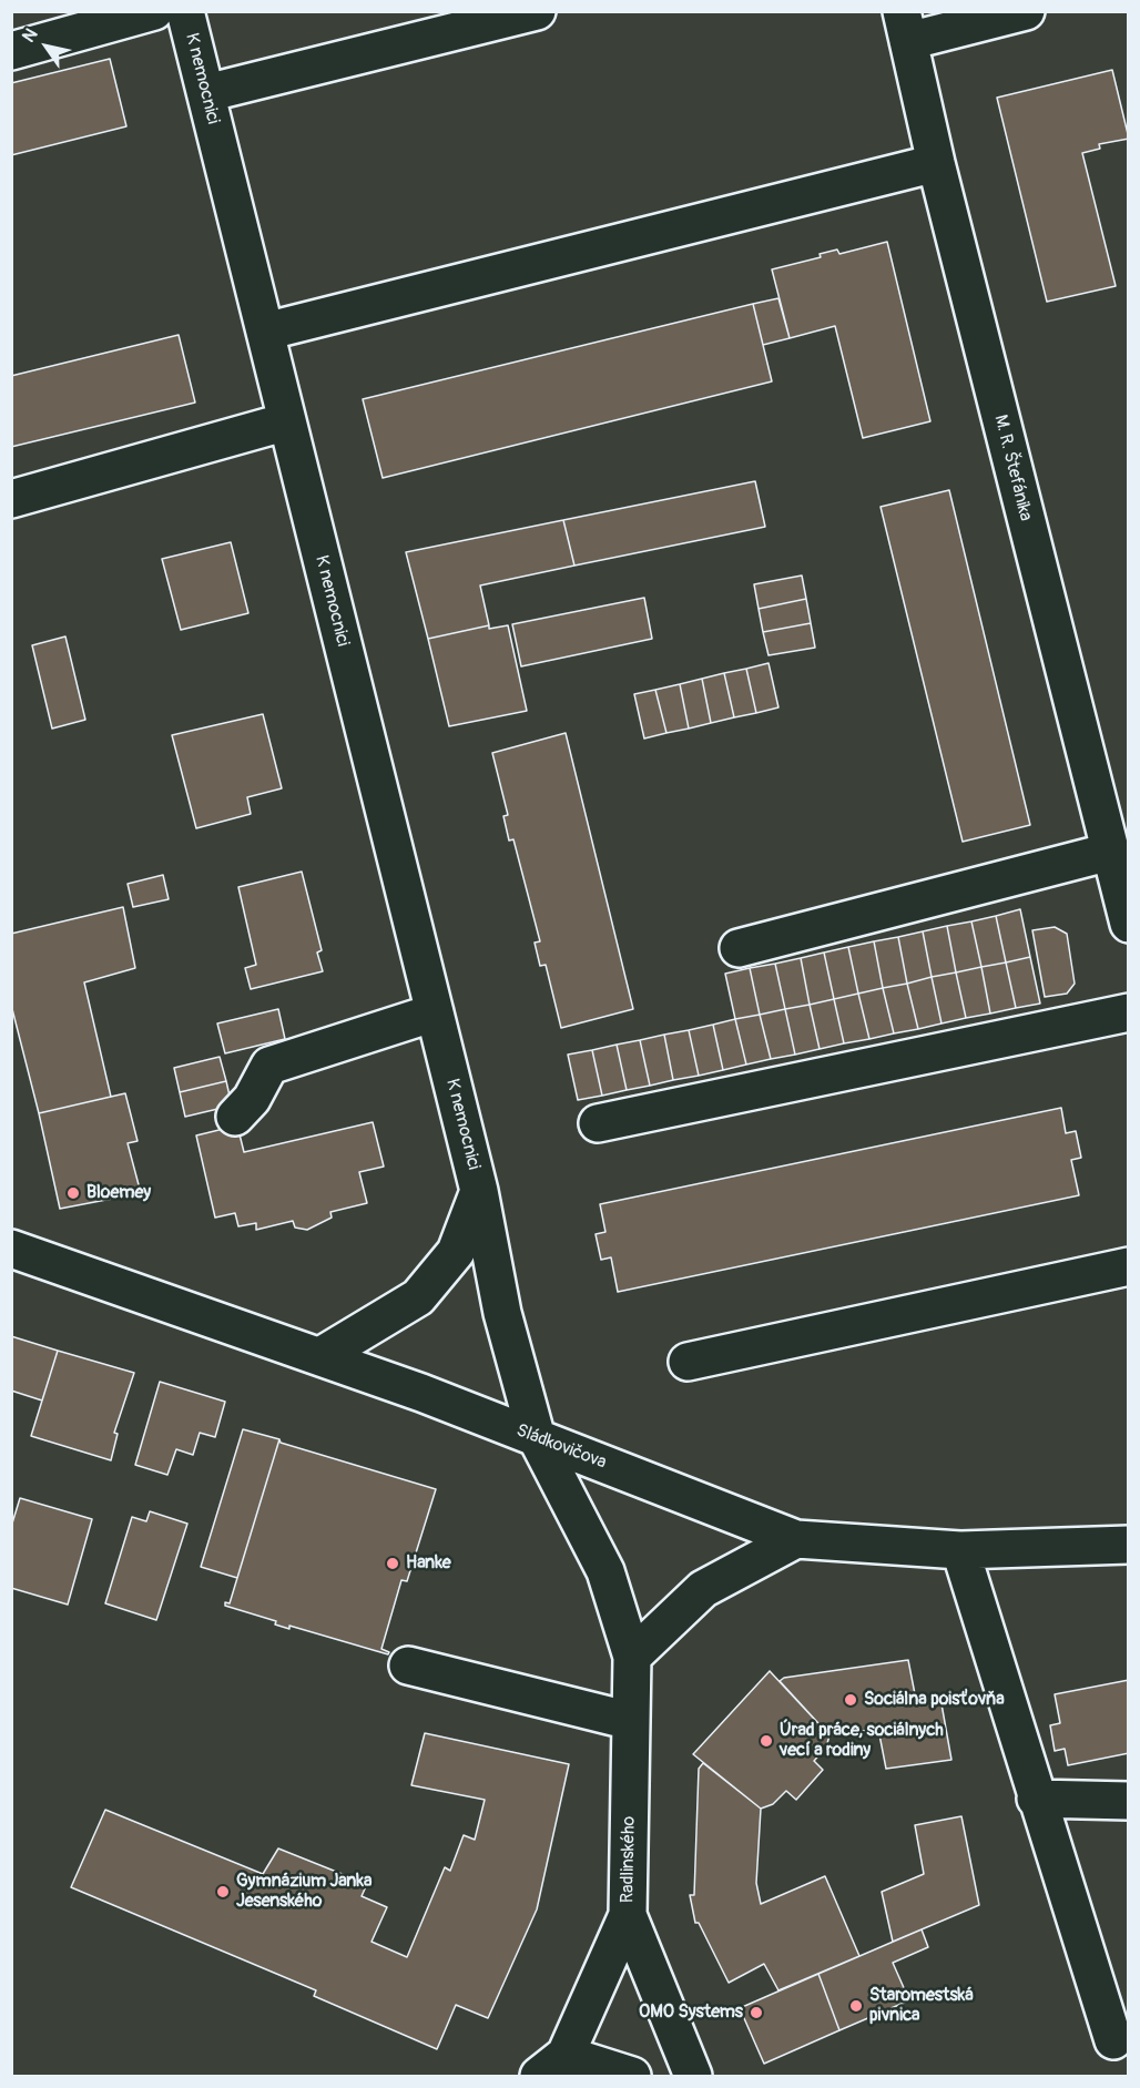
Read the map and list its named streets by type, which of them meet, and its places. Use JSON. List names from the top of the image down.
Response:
{
  "streets": {
    "street": [
      "K nemocnici",
      "M. R. Štefánika",
      "Sládkovičova",
      "Radlinského"
    ]
  },
  "crossings": [
    ["K nemocnici", "Sládkovičova"],
    ["K nemocnici", "Radlinského"],
    ["Sládkovičova", "Radlinského"]
  ],
  "places": [
    "Bloemey",
    "Hanke",
    "Sociálna poisťovňa",
    "Úrad práce, sociálnych vecí a rodiny",
    "Gymnázium Janka Jesenského",
    "Staromestská pivnica",
    "OMO Systems"
  ],
  "north": "top left"
}
